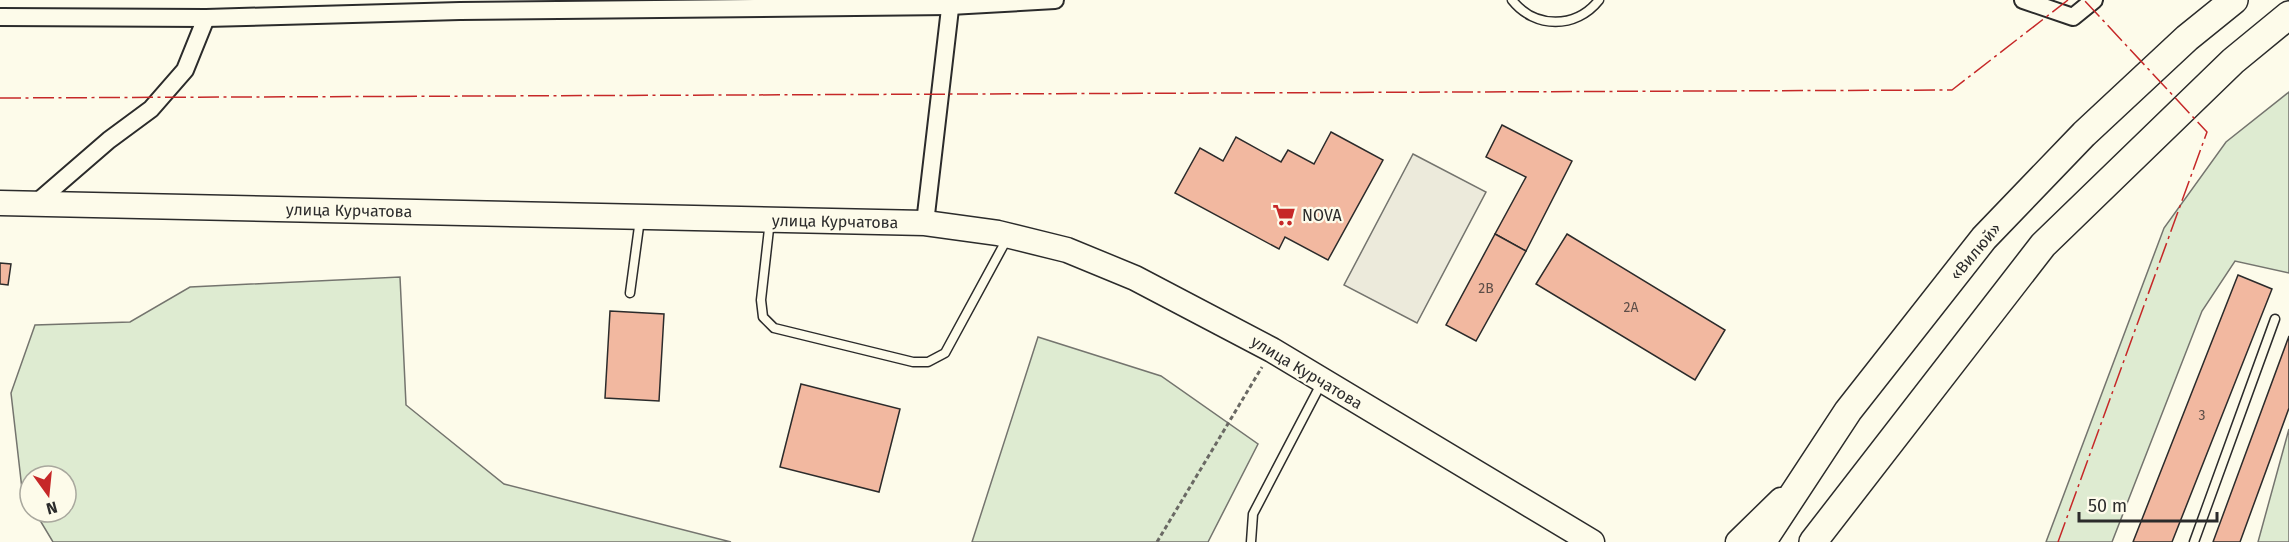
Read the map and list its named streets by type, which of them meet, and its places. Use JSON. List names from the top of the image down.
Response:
{
  "streets": {
    "highway": ["«Вилюй»"],
    "main road": ["улица Курчатова"]
  },
  "places": {
    "supermarket": ["NOVA"]
  },
  "house_numbers": ["2В", "2А", "3"],
  "scale_bar": "50 m",
  "north": "bottom"
}
